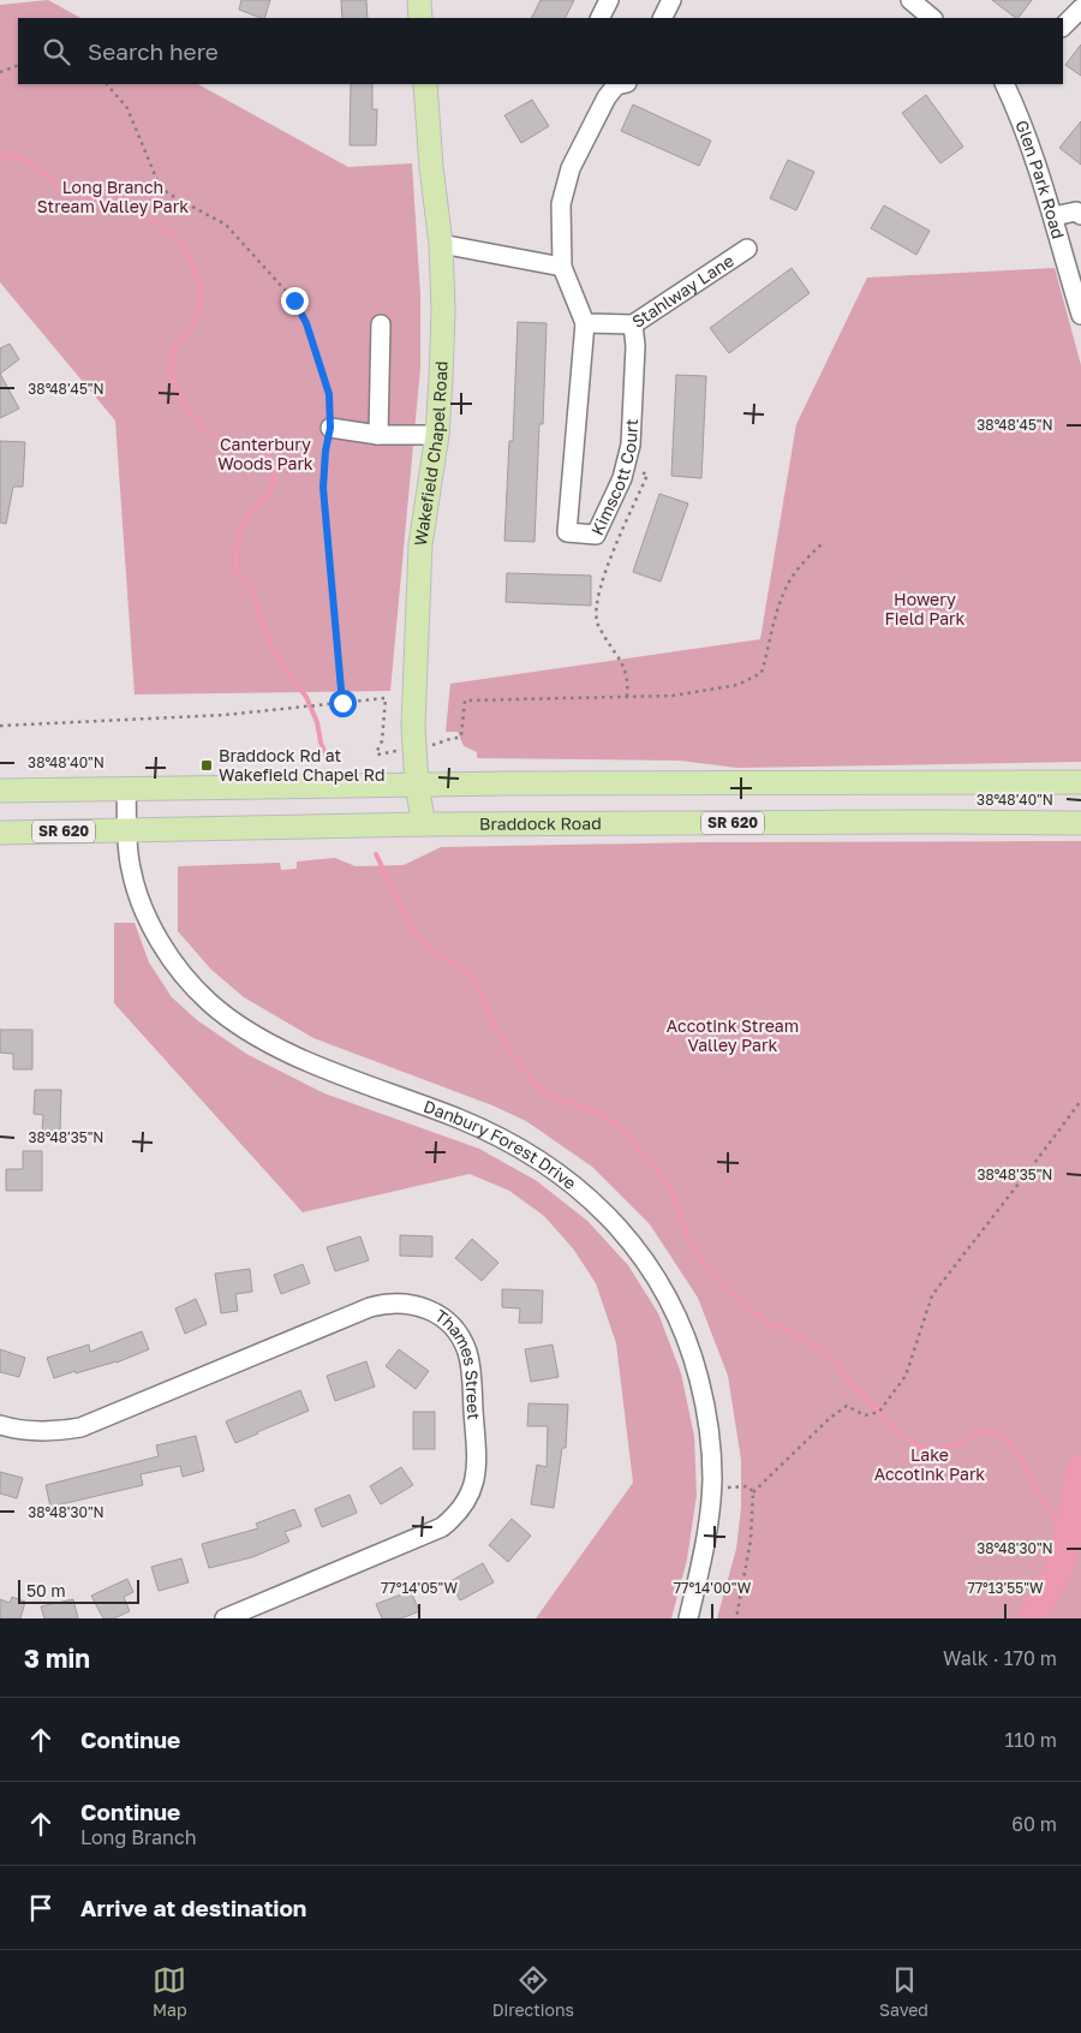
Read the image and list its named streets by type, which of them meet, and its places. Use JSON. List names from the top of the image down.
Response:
{
  "streets": {
    "main road": ["Wakefield Chapel Road", "SR 620", "Braddock Road"],
    "street": [
      "Glen Park Road",
      "Stahlway Lane",
      "Kimscott Court",
      "Danbury Forest Drive",
      "Thames Street"
    ]
  },
  "crossings": [
    ["Stahlway Lane", "Kimscott Court"],
    ["Wakefield Chapel Road", "Braddock Road"],
    ["Braddock Road", "Danbury Forest Drive"]
  ],
  "parks": [
    "Long Branch Stream Valley Park",
    "Canterbury Woods Park",
    "Howery Field Park",
    "Accotink Stream Valley Park",
    "Lake Accotink Park"
  ],
  "places": {
    "transit": ["Braddock Rd at Wakefield Chapel Rd"]
  },
  "scale_bar": "50 m",
  "page": {
    "search": "Search here",
    "scale": "50 m",
    "heading": ["3 min", "Walk · 170 m"],
    "list": [
      ["Continue", "110 m"],
      ["Continue", "Long Branch", "60 m"],
      "Arrive at destination"
    ],
    "nav": ["Map", "Directions", "Saved"]
  },
  "coordinates": [
    "38°48'45\"N",
    "38°48'40\"N",
    "38°48'35\"N",
    "38°48'30\"N",
    "77°14'05\"W",
    "77°14'00\"W",
    "77°13'55\"W"
  ]
}
